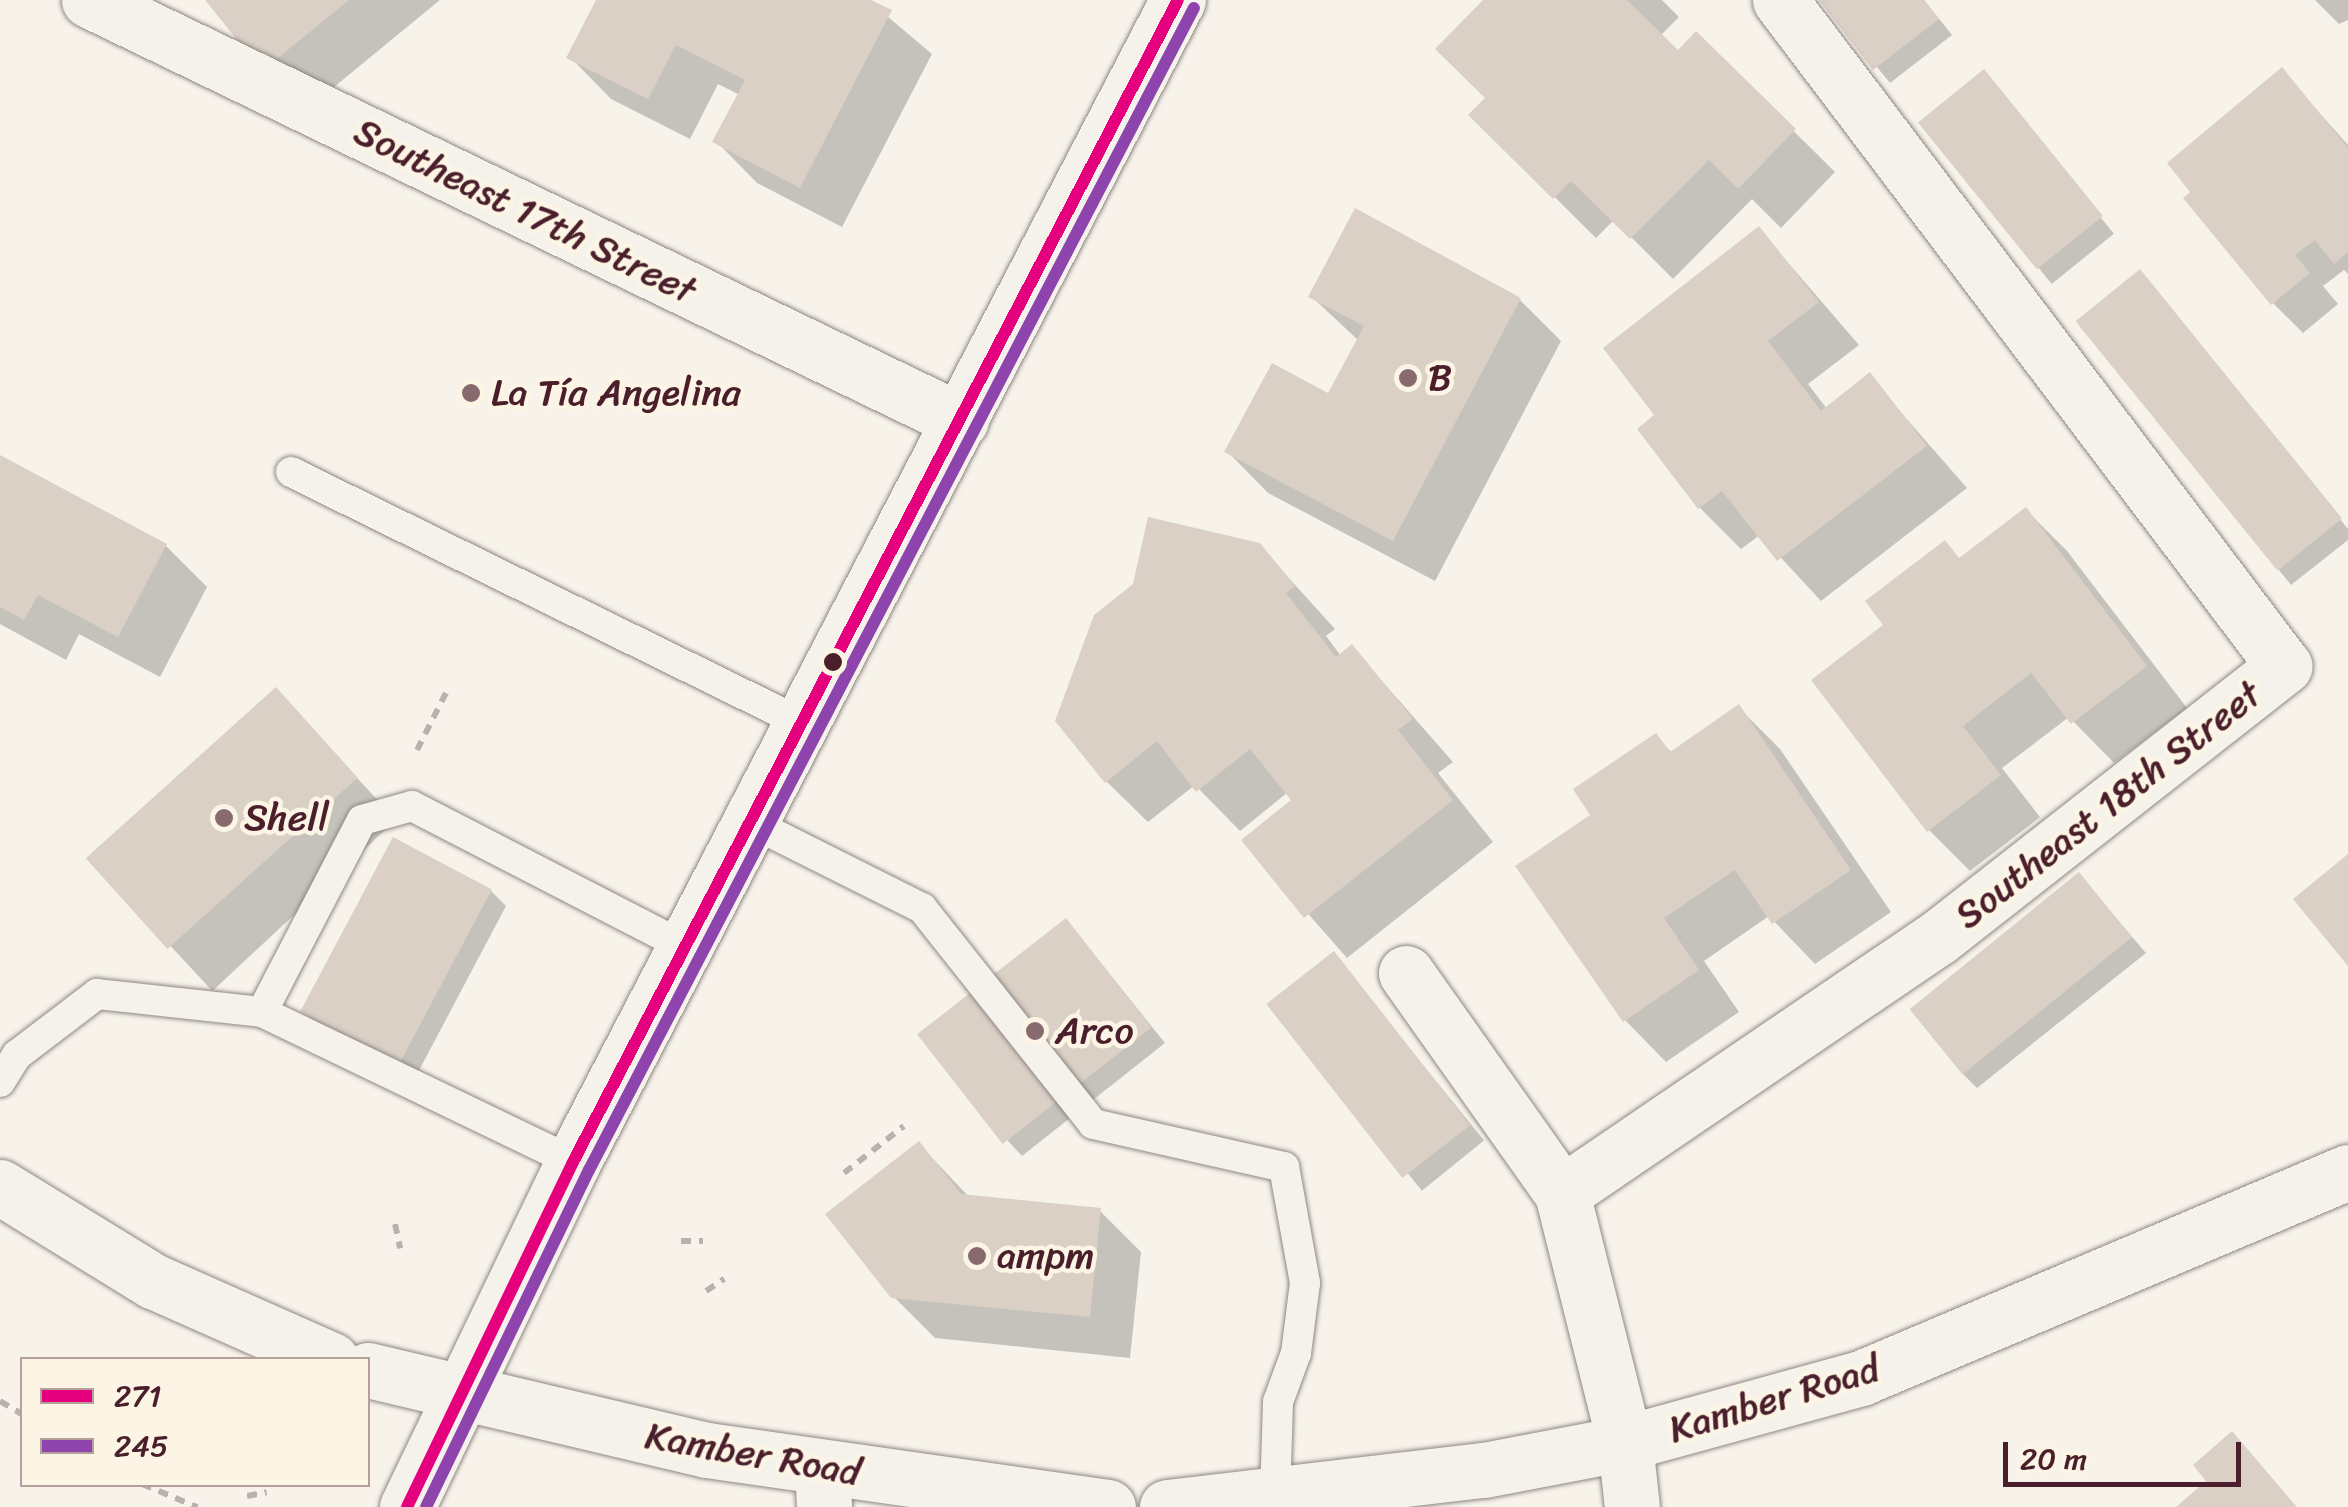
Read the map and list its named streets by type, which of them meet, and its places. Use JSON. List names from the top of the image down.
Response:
{
  "streets": {
    "street": ["Southeast 17th Street", "Southeast 18th Street", "Kamber Road"]
  },
  "places": [
    "B",
    "La Tía Angelina",
    "Shell",
    "Arco",
    "ampm"
  ],
  "lines": ["transit line 271", "transit line 245"],
  "legend": ["271", "245"],
  "scale_bar": "20 m"
}
